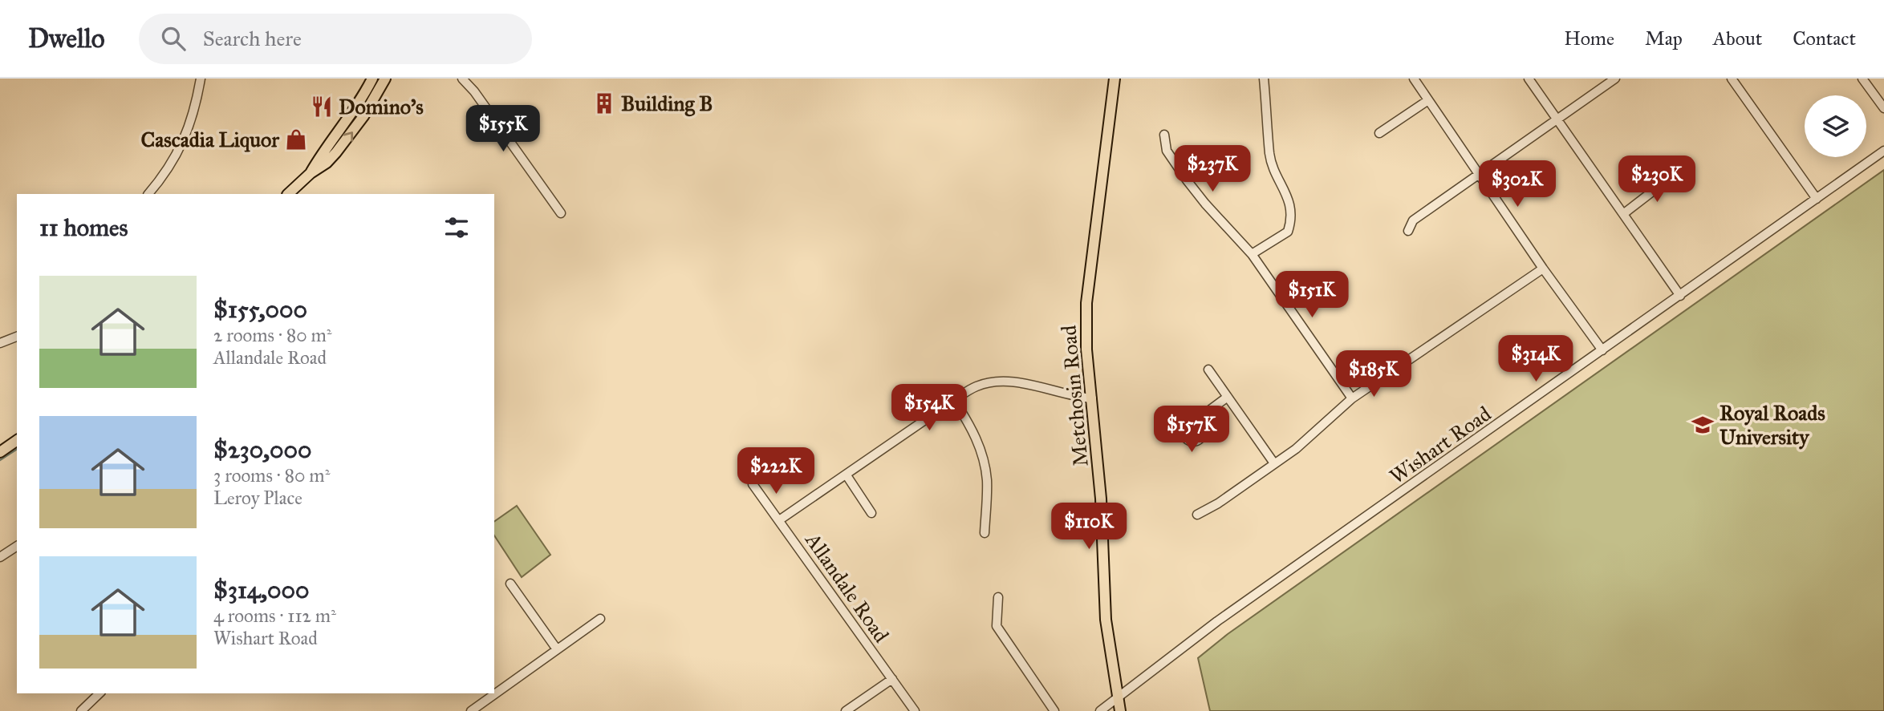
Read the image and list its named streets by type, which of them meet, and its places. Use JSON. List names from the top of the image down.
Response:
{
  "streets": {
    "main road": ["Metchosin Road"],
    "street": ["Wishart Road", "Allandale Road"]
  },
  "crossings": [
    ["Metchosin Road", "Wishart Road"]
  ],
  "places": {
    "building": ["Building B"],
    "restaurant": ["Domino's"],
    "shop": ["Cascadia Liquor"],
    "school or university": ["Royal Roads University"]
  },
  "page": {
    "header": "Dwello",
    "search": "Search here",
    "nav": [
      "Home",
      "Map",
      "About",
      "Contact"
    ],
    "price": [
      "$155K",
      "$237K",
      "$230K",
      "$302K",
      "$151K",
      "$314K",
      "$185K",
      "$154K",
      "$157K",
      "$222K",
      "$110K"
    ],
    "heading": "11 homes",
    "list": [
      {
        "name": "$155,000",
        "note": "2 rooms · 80 m² · Allandale Road"
      },
      {
        "name": "$230,000",
        "note": "3 rooms · 80 m² · Leroy Place"
      },
      {
        "name": "$314,000",
        "note": "4 rooms · 112 m² · Wishart Road"
      }
    ]
  }
}
